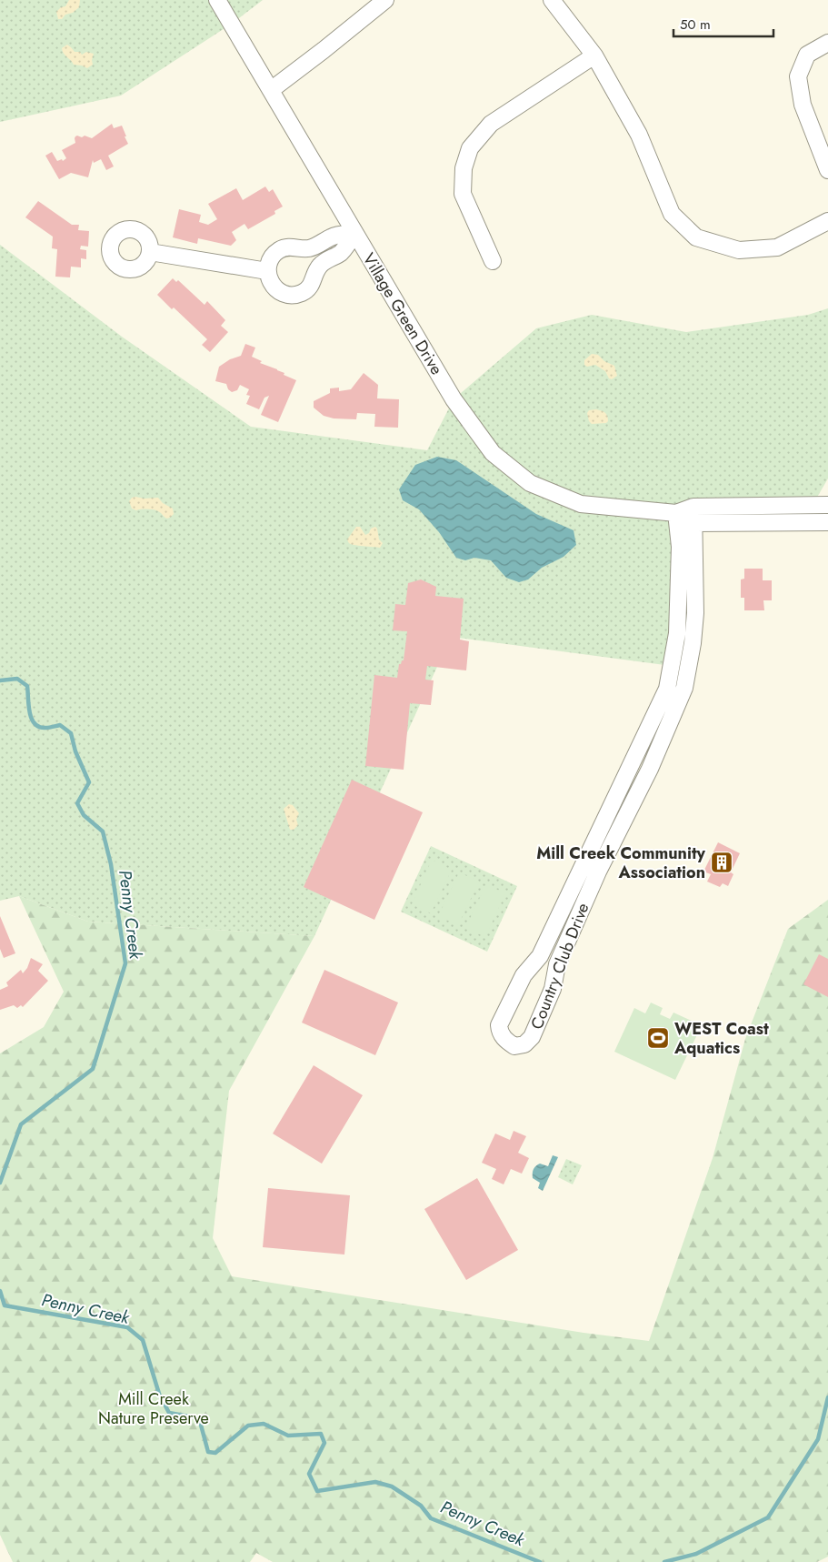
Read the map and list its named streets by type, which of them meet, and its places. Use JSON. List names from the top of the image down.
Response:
{
  "streets": {
    "street": ["Village Green Drive", "Country Club Drive"]
  },
  "crossings": [
    ["Village Green Drive", "Country Club Drive"]
  ],
  "water": ["Penny Creek"],
  "parks": ["Mill Creek Nature Preserve"],
  "places": {
    "building": ["Mill Creek Community Association"],
    "sports": ["WEST Coast Aquatics"]
  },
  "scale_bar": "50 m"
}
